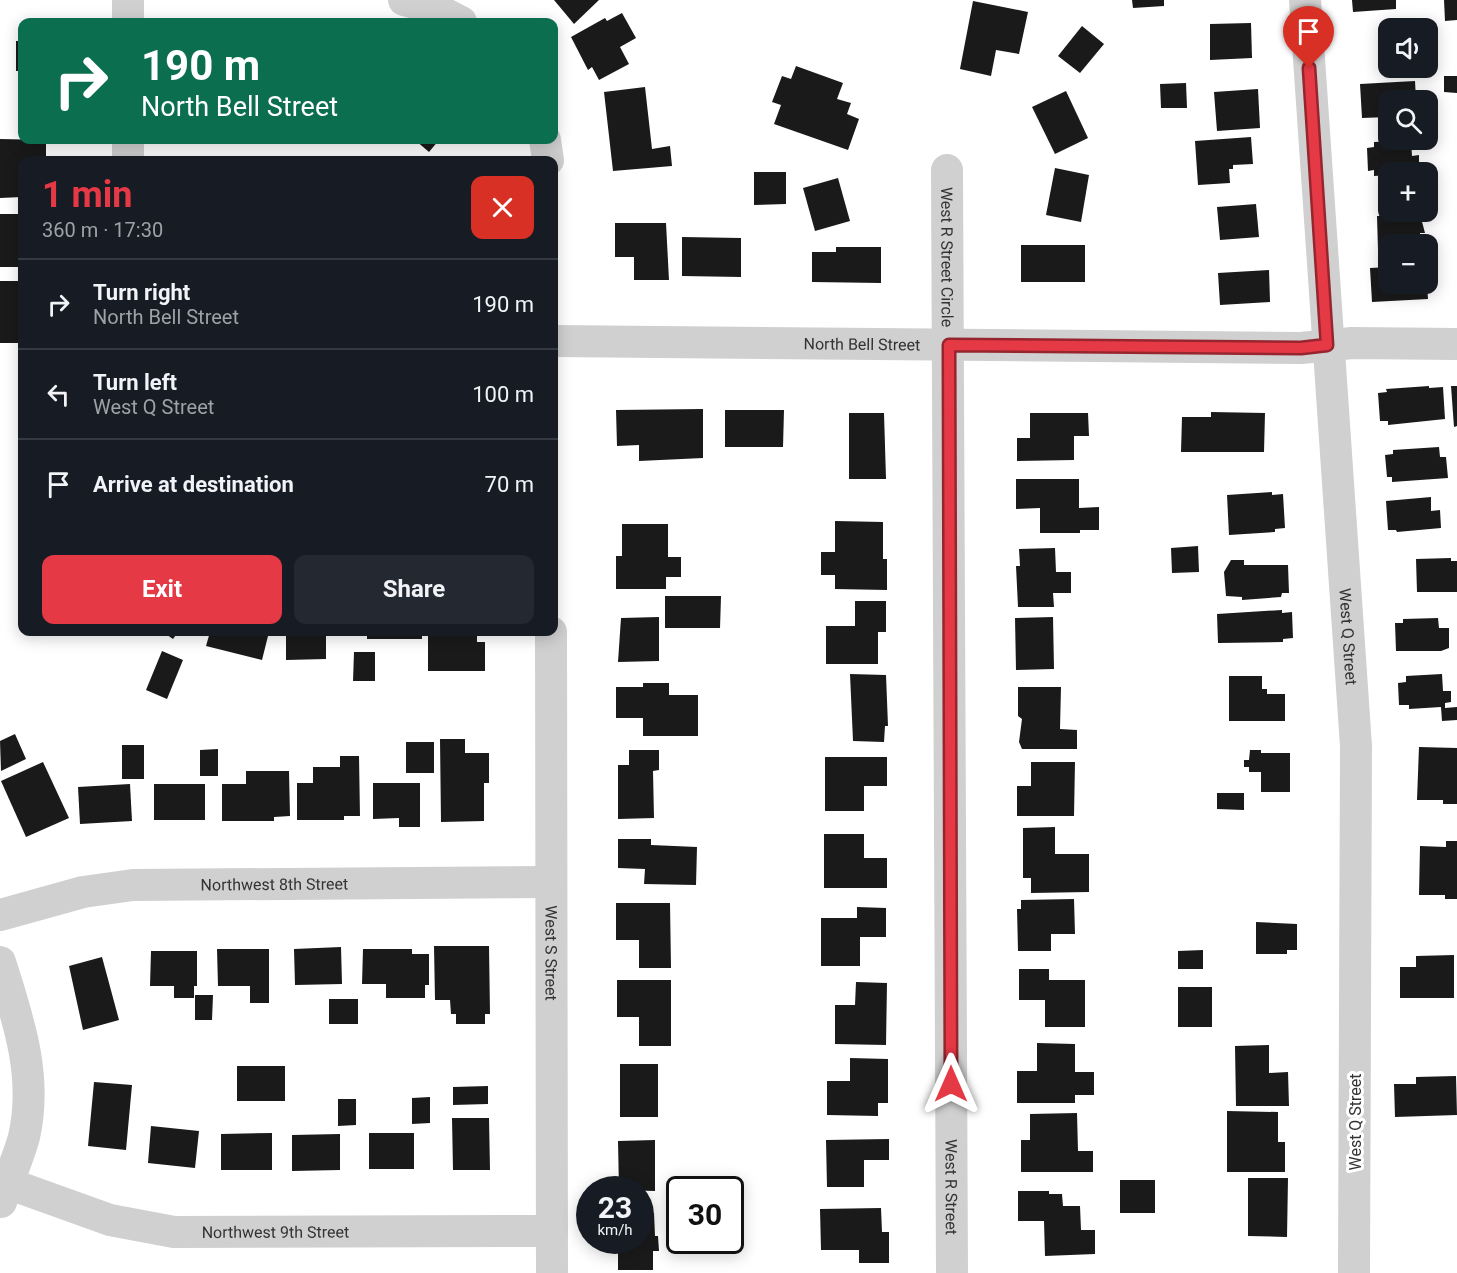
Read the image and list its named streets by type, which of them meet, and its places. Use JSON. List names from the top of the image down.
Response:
{
  "streets": {
    "street": [
      "West R Street Circle",
      "North Bell Street",
      "West Q Street",
      "Northwest 8th Street",
      "West S Street",
      "West R Street",
      "Northwest 9th Street"
    ]
  },
  "crossings": [
    ["West R Street Circle", "North Bell Street"],
    ["West R Street Circle", "West R Street"],
    ["North Bell Street", "West Q Street"],
    ["North Bell Street", "West R Street"],
    ["Northwest 8th Street", "West S Street"],
    ["West S Street", "Northwest 9th Street"]
  ],
  "page": {
    "map_buttons": ["+", "−"],
    "turn": ["190 m", "North Bell Street"],
    "heading": ["1 min", "360 m · 17:30"],
    "list": [
      {
        "name": "Turn right",
        "note": "North Bell Street",
        "value": "190 m"
      },
      {
        "name": "Turn left",
        "note": "West Q Street",
        "value": "100 m"
      },
      {
        "name": "Arrive at destination",
        "value": "70 m"
      }
    ],
    "buttons": ["Exit", "Share"],
    "speed": "23 km/h",
    "limit": "30"
  }
}
